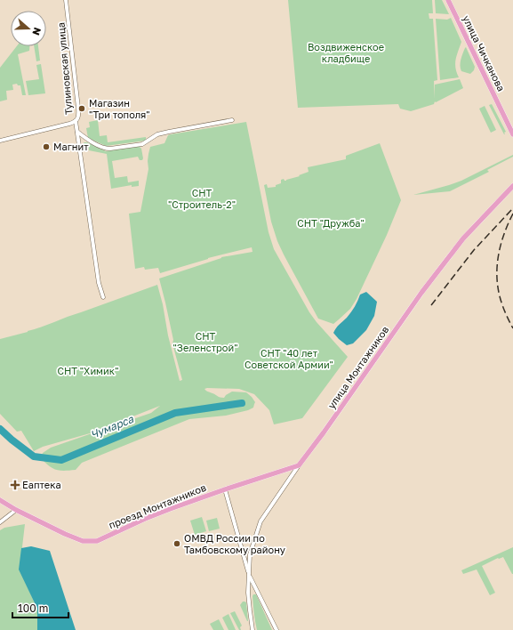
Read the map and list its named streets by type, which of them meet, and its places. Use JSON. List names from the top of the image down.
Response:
{
  "streets": {
    "main road": ["улица Чичканова", "улица Монтажников", "проезд Монтажников"],
    "street": ["Тулиновская улица"]
  },
  "crossings": [
    ["улица Монтажников", "проезд Монтажников"]
  ],
  "water": ["Чумарса"],
  "parks": [
    "Воздвиженское кладбище",
    "СНТ \"Строитель-2\"",
    "СНТ \"Дружба\"",
    "СНТ \"Зеленстрой\"",
    "СНТ \"40 лет Советской Армии\"",
    "СНТ \"Химик\""
  ],
  "places": {
    "other": ["Магазин \"Три тополя\"", "Магнит", "ОМВД России по Тамбовскому району"],
    "health": ["Еаптека"]
  },
  "scale_bar": "100 m",
  "north": "right"
}
